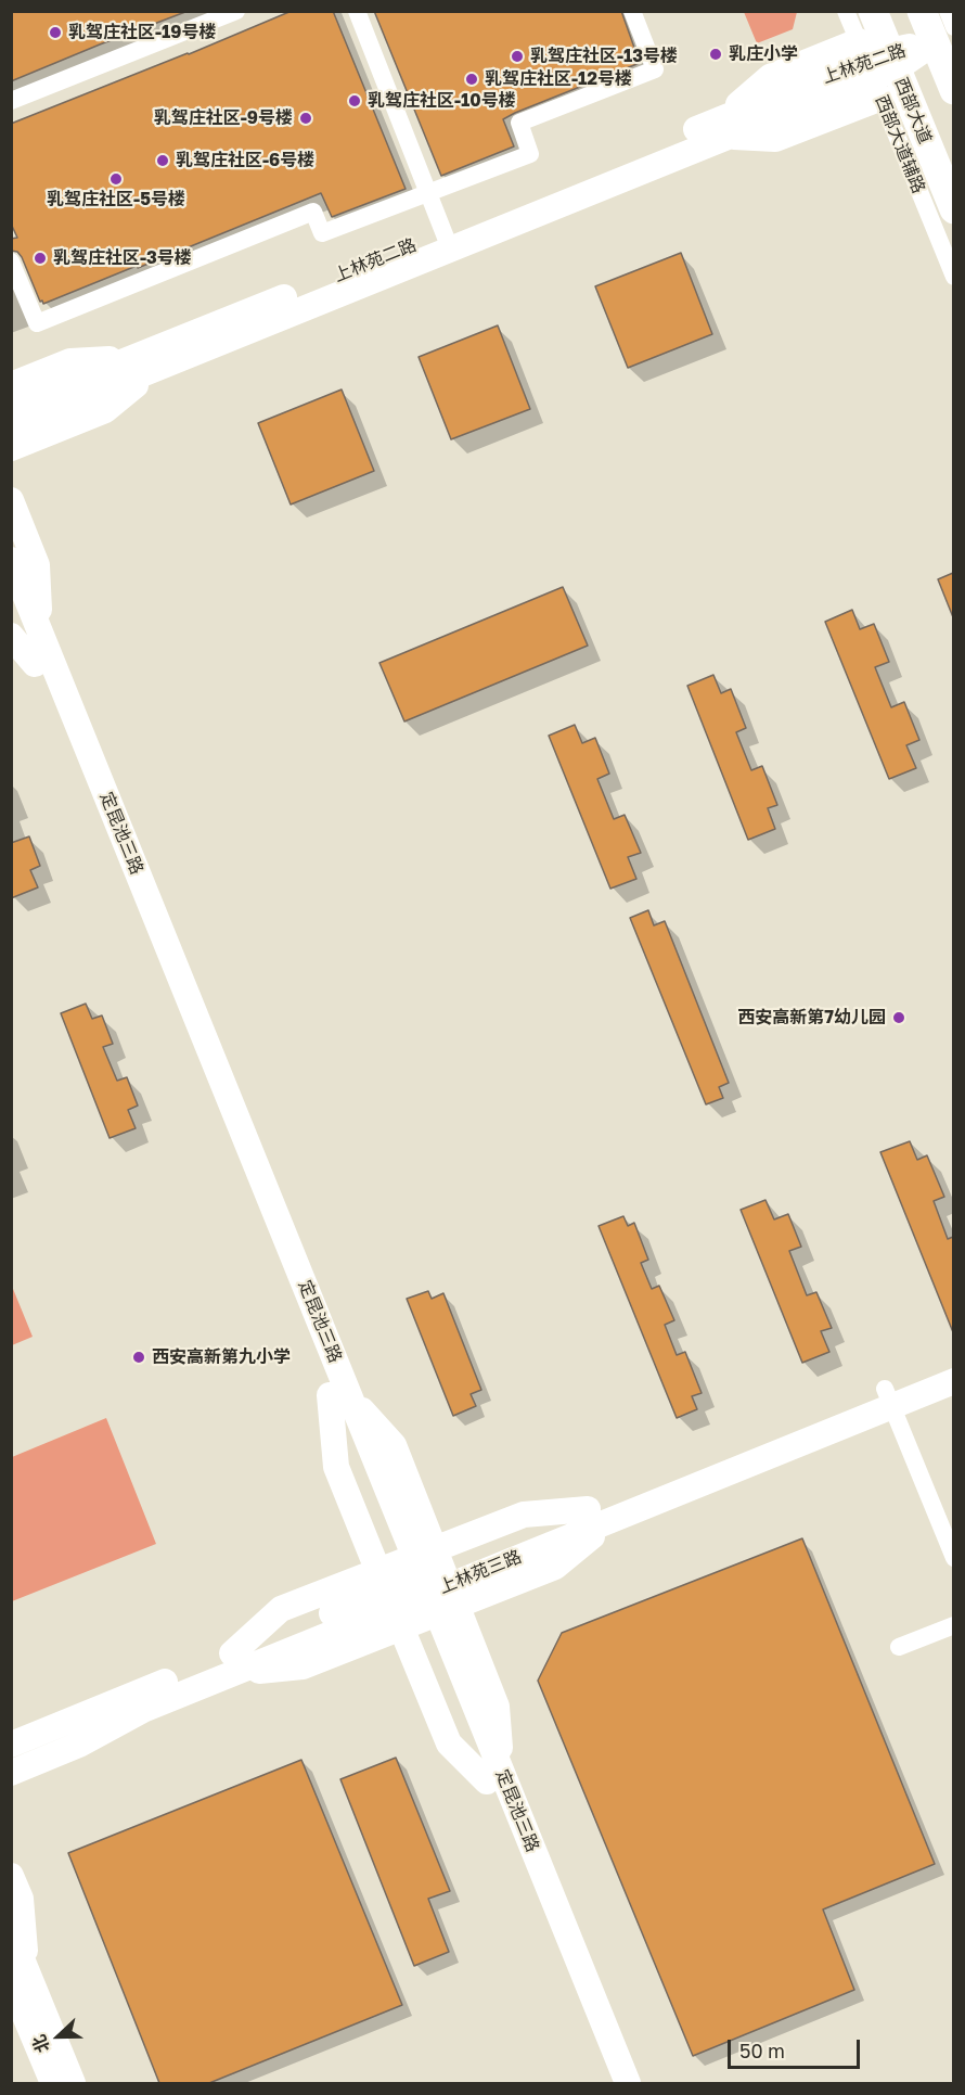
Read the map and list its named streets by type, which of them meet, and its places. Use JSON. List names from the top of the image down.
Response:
{
  "streets": {
    "main road": ["西部大道"],
    "street": [
      "上林苑二路",
      "西部大道辅路",
      "定昆池三路",
      "上林苑三路"
    ]
  },
  "crossings": [
    ["上林苑二路", "西部大道"],
    ["上林苑二路", "西部大道辅路"],
    ["西部大道", "西部大道辅路"],
    ["定昆池三路", "上林苑三路"]
  ],
  "places": [
    "乳驾庄社区-19号楼",
    "乳庄小学",
    "乳驾庄社区-13号楼",
    "乳驾庄社区-12号楼",
    "乳驾庄社区-10号楼",
    "乳驾庄社区-9号楼",
    "乳驾庄社区-6号楼",
    "乳驾庄社区-5号楼",
    "乳驾庄社区-3号楼",
    "西安高新第7幼儿园",
    "西安高新第九小学"
  ],
  "scale_bar": "50 m",
  "north": "left"
}
